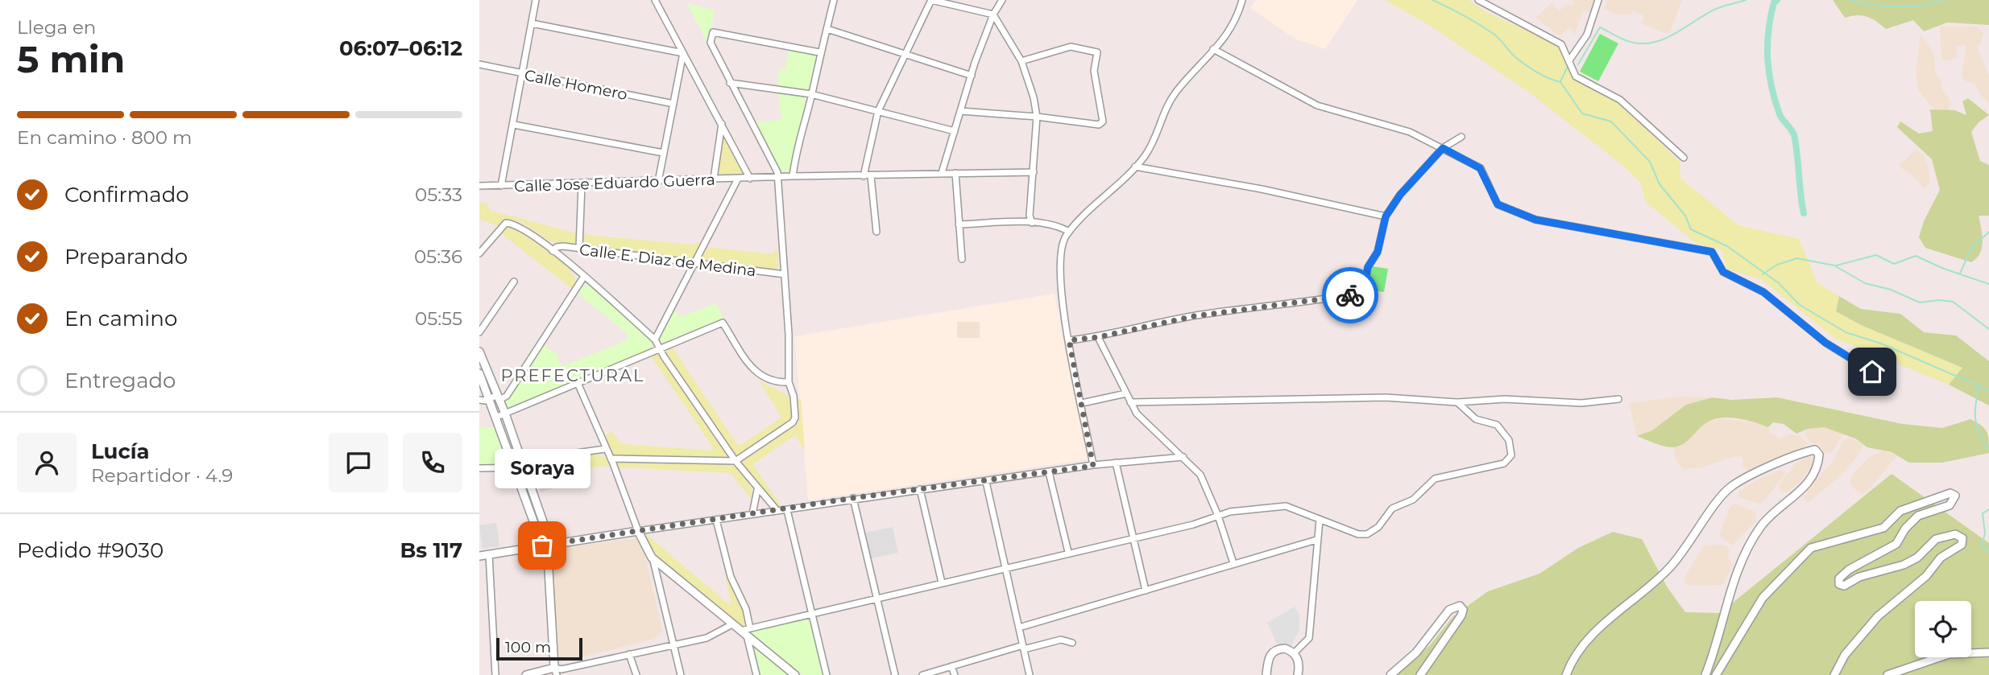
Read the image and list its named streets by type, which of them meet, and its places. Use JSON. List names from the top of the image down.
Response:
{
  "streets": {
    "street": ["Calle Homero", "Calle Jose Eduardo Guerra", "Calle E. Diaz de Medina"]
  },
  "districts": ["PREFECTURAL"],
  "places": ["Soraya"],
  "scale_bar": "100 m",
  "page": {
    "heading": ["5 min", "Llega en", "06:07–06:12"],
    "panel": [
      "Lucía",
      "Repartidor · 4.9",
      "Pedido #9030",
      "Bs 117"
    ],
    "bar": "En camino · 800 m",
    "list": [
      ["Confirmado", "05:33"],
      ["Preparando", "05:36"],
      ["En camino", "05:55"],
      "Entregado"
    ],
    "bubble": "Soraya",
    "scale": "100 m"
  }
}
